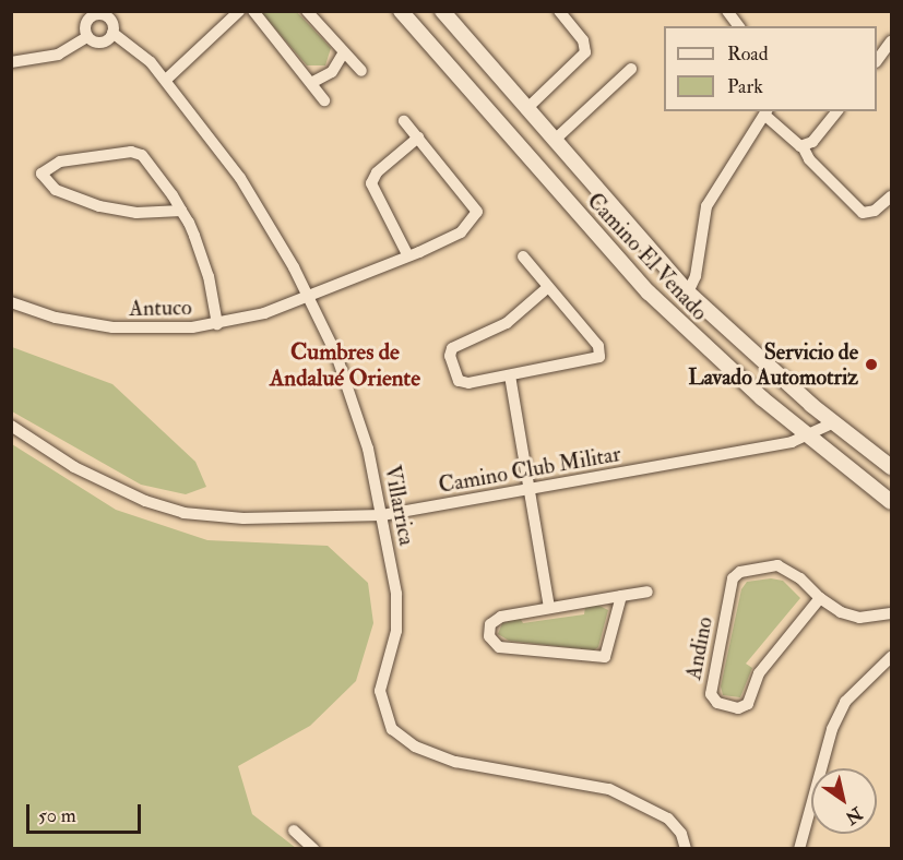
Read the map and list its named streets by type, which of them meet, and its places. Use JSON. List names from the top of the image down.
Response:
{
  "streets": {
    "street": [
      "Camino El Venado",
      "Antuco",
      "Camino Club Militar",
      "Villarrica",
      "Andino"
    ]
  },
  "crossings": [
    ["Camino El Venado", "Camino Club Militar"],
    ["Antuco", "Villarrica"],
    ["Camino Club Militar", "Villarrica"]
  ],
  "districts": ["Cumbres de Andalué Oriente"],
  "places": ["Servicio de Lavado Automotriz"],
  "legend": ["Road", "Park"],
  "scale_bar": "50 m",
  "north": "bottom right"
}
